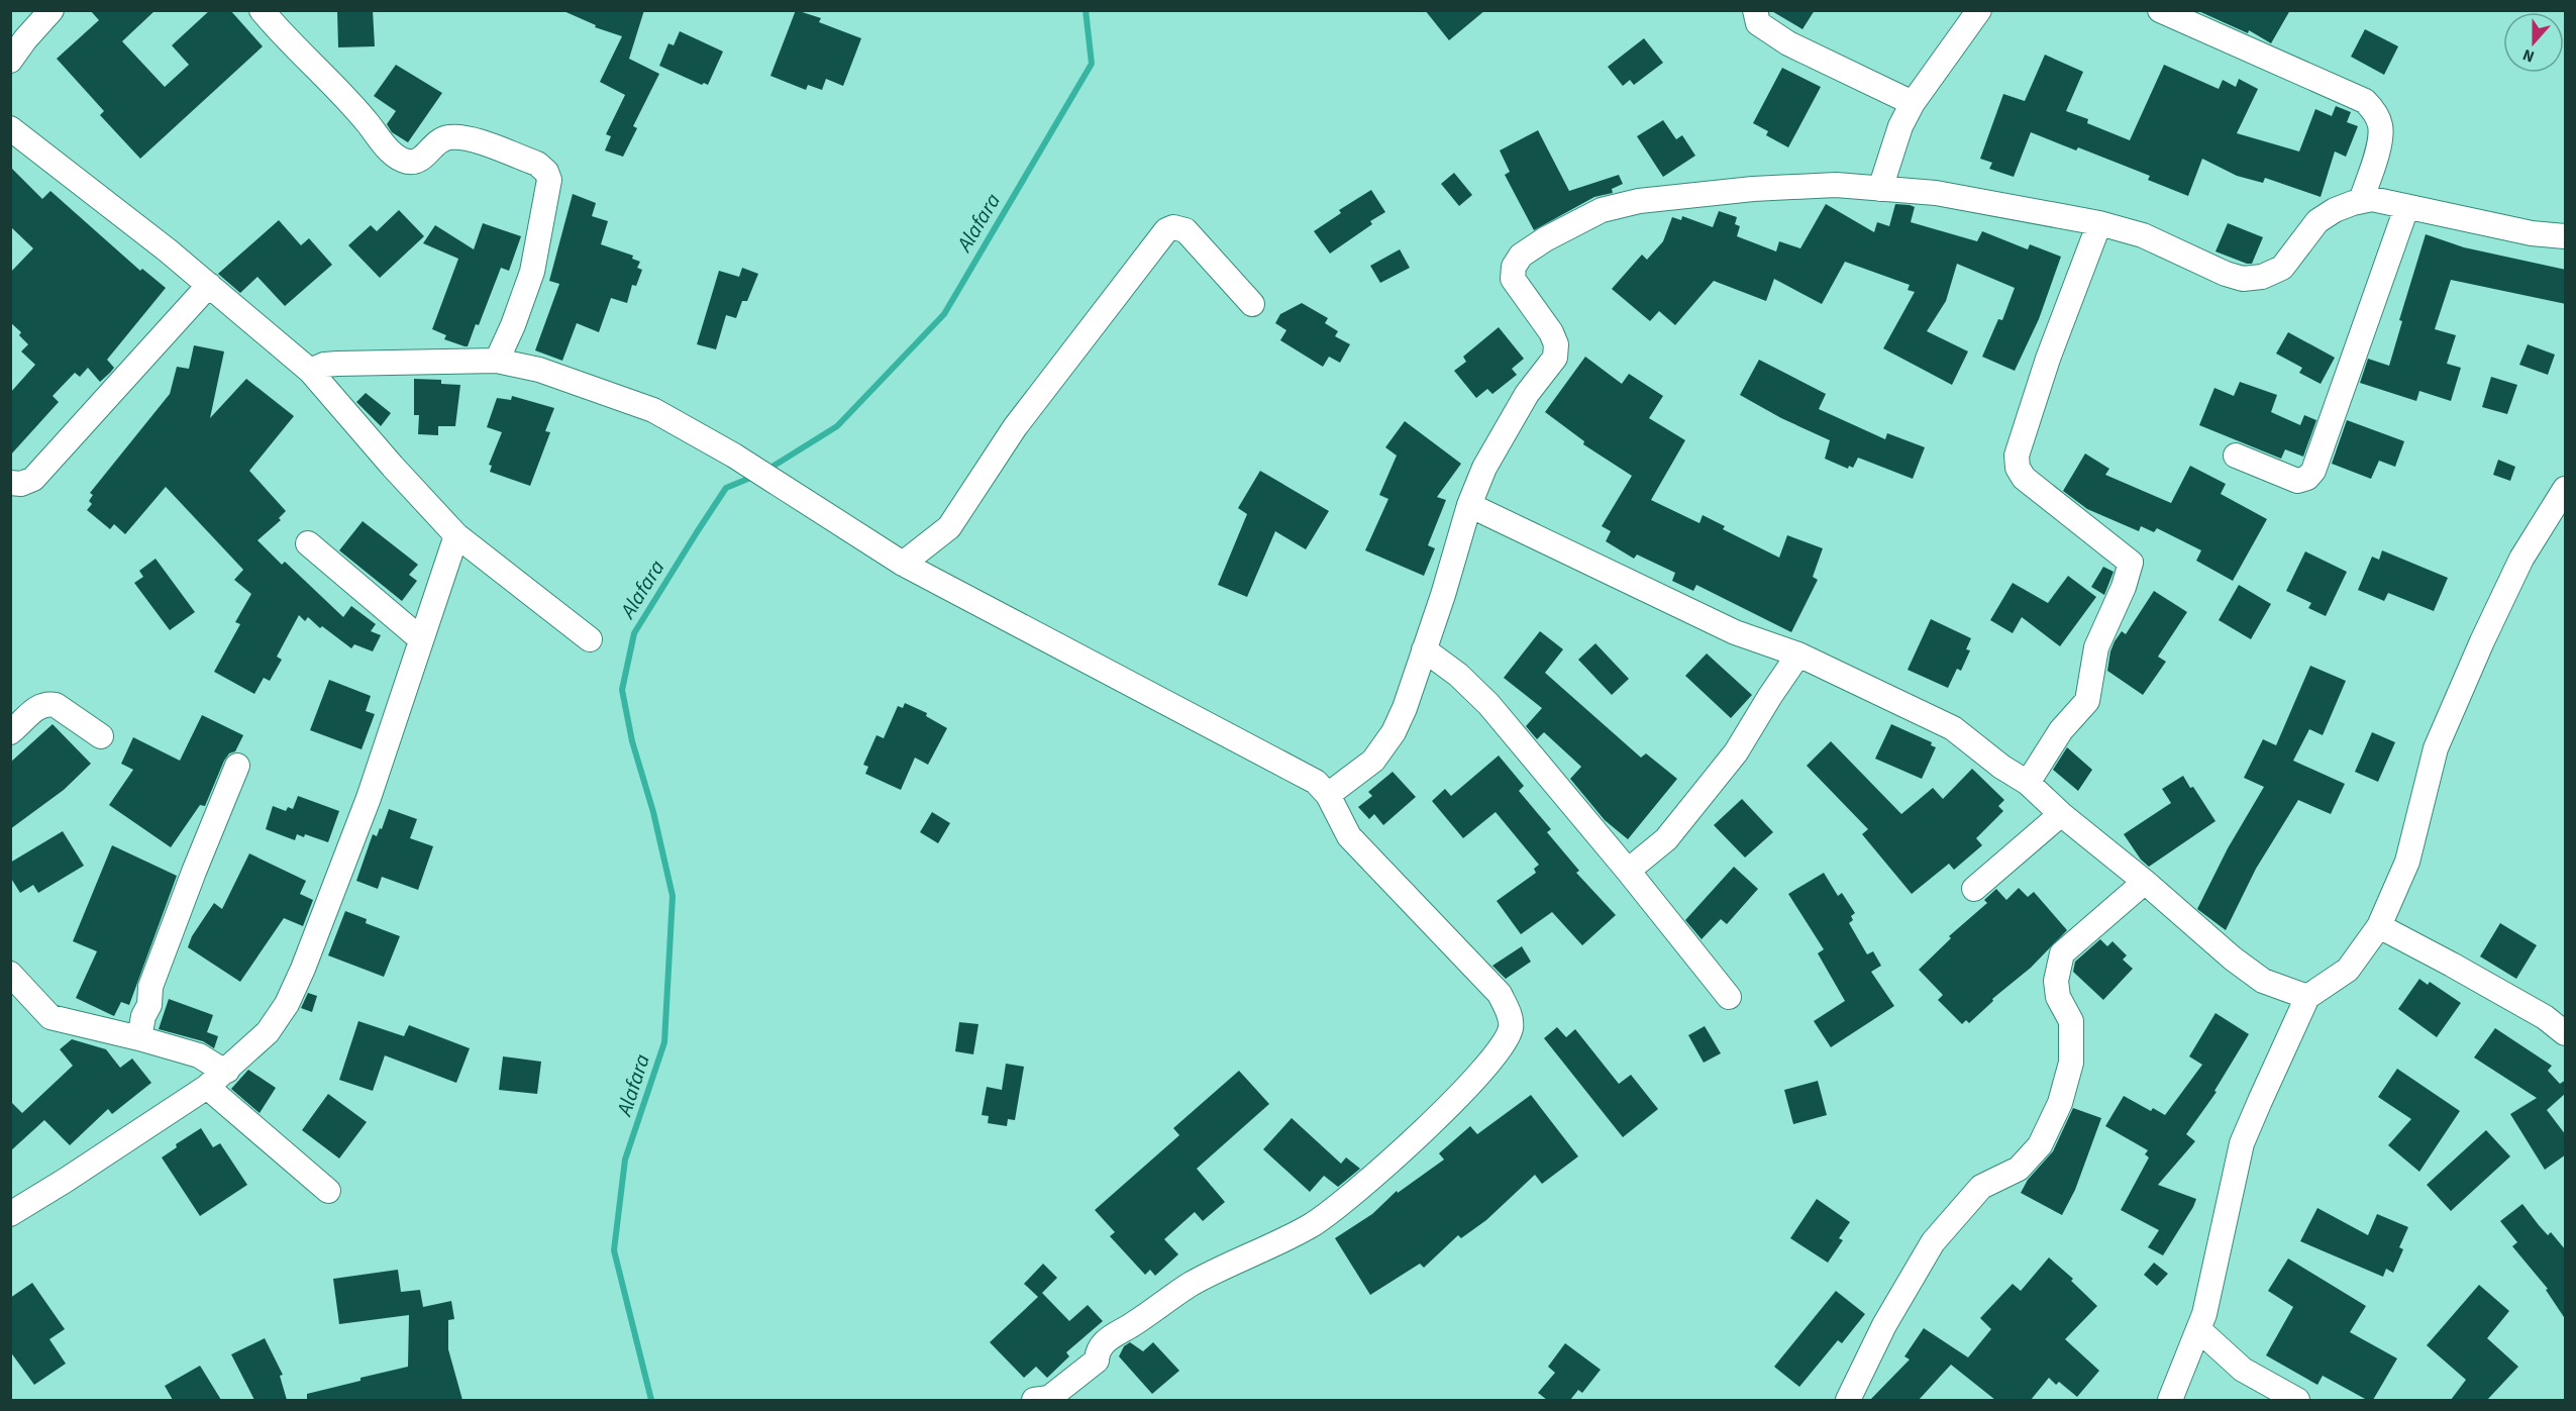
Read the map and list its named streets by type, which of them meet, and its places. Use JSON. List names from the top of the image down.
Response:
{
  "water": ["Alafara"],
  "north": "bottom"
}
